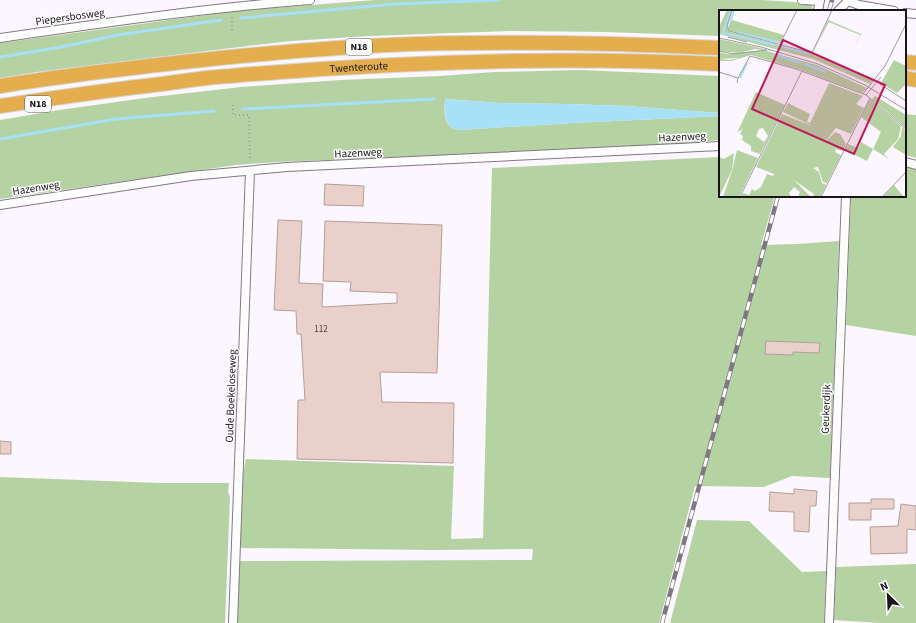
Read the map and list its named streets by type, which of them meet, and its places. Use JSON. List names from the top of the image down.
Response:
{
  "streets": {
    "highway": ["N18", "Twenteroute"],
    "street": [
      "Piepersbosweg",
      "Hazenweg",
      "Oude Boekeloseweg",
      "Geukerdijk"
    ]
  },
  "crossings": [
    ["N18", "Twenteroute"],
    ["Hazenweg", "Oude Boekeloseweg"]
  ],
  "house_numbers": ["112"],
  "north": "top left"
}
